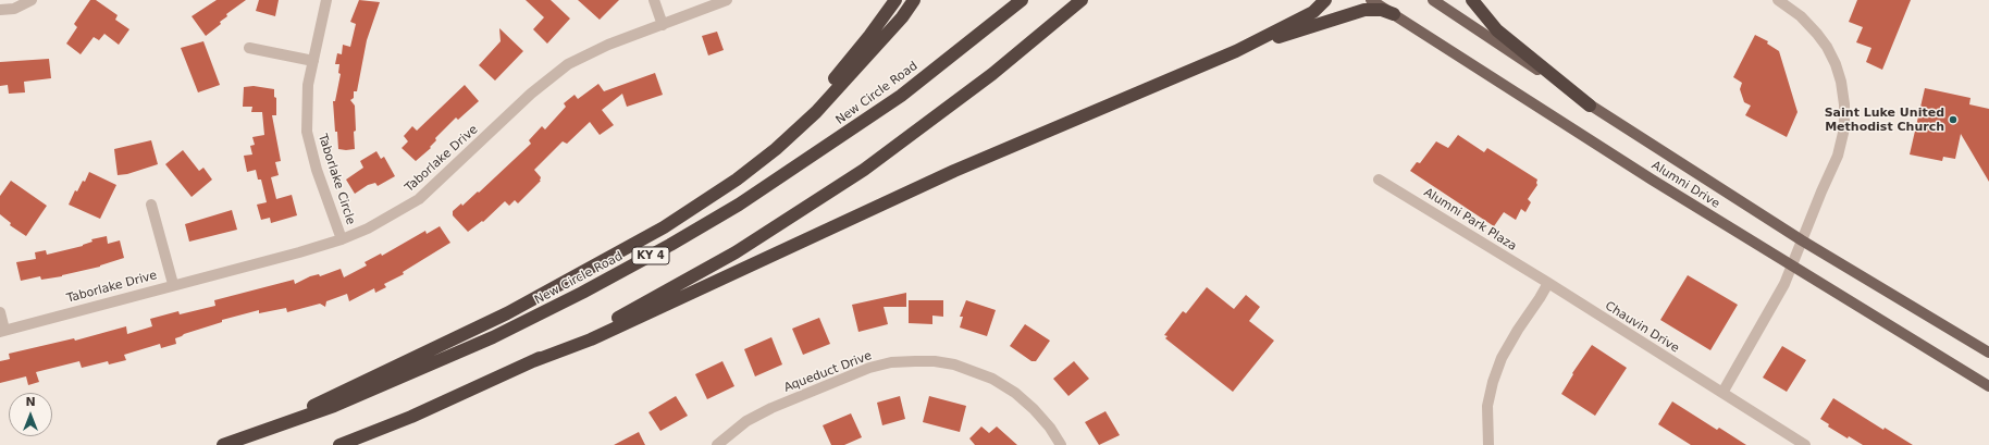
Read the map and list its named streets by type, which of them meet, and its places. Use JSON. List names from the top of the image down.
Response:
{
  "streets": {
    "highway": ["New Circle Road", "KY 4"],
    "main road": ["Alumni Drive"],
    "street": [
      "Taborlake Drive",
      "Taborlake Circle",
      "Alumni Park Plaza",
      "Chauvin Drive",
      "Aqueduct Drive"
    ]
  },
  "crossings": [
    ["Taborlake Drive", "Taborlake Circle"],
    ["Alumni Park Plaza", "Chauvin Drive"]
  ],
  "places": ["Saint Luke United Methodist Church"],
  "north": "top"
}
